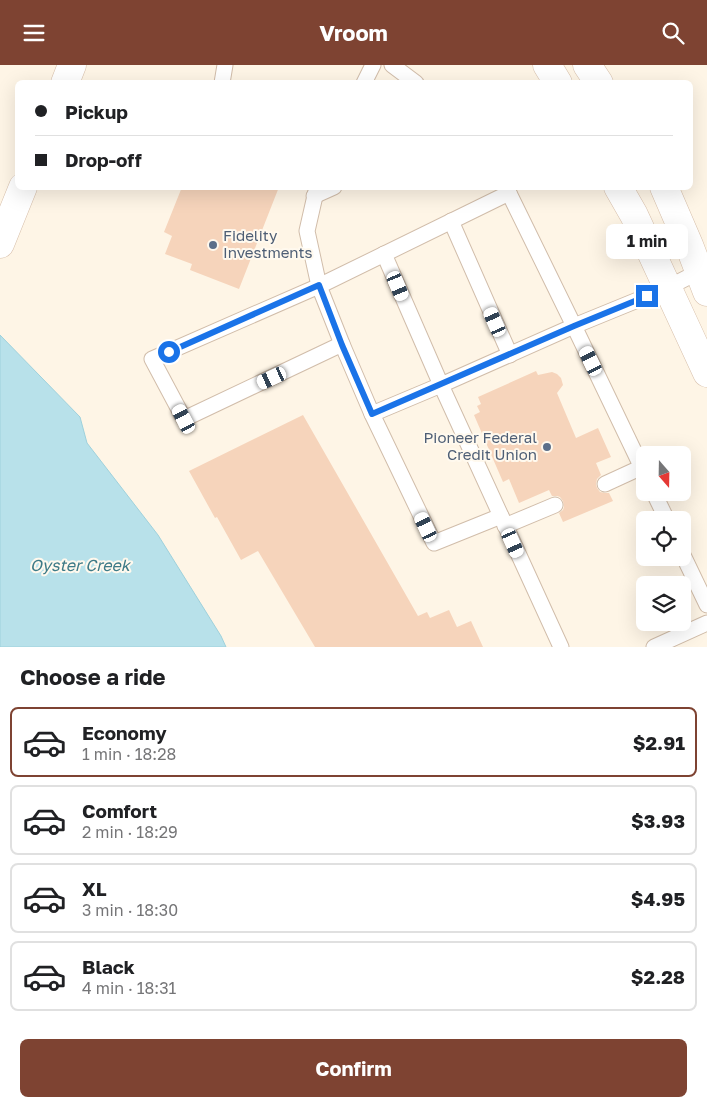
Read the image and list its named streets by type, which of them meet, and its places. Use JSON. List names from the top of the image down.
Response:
{
  "water": ["Oyster Creek"],
  "places": ["Fidelity Investments", "Pioneer Federal Credit Union"],
  "north": "bottom",
  "page": {
    "header": "Vroom",
    "banner": ["Pickup", "Drop-off"],
    "bubble": "1 min",
    "heading": "Choose a ride",
    "list": [
      {
        "name": "Economy",
        "note": "1 min · 18:28",
        "value": "$2.91"
      },
      {
        "name": "Comfort",
        "note": "2 min · 18:29",
        "value": "$3.93"
      },
      {
        "name": "XL",
        "note": "3 min · 18:30",
        "value": "$4.95"
      },
      {
        "name": "Black",
        "note": "4 min · 18:31",
        "value": "$2.28"
      }
    ],
    "buttons": "Confirm"
  }
}
